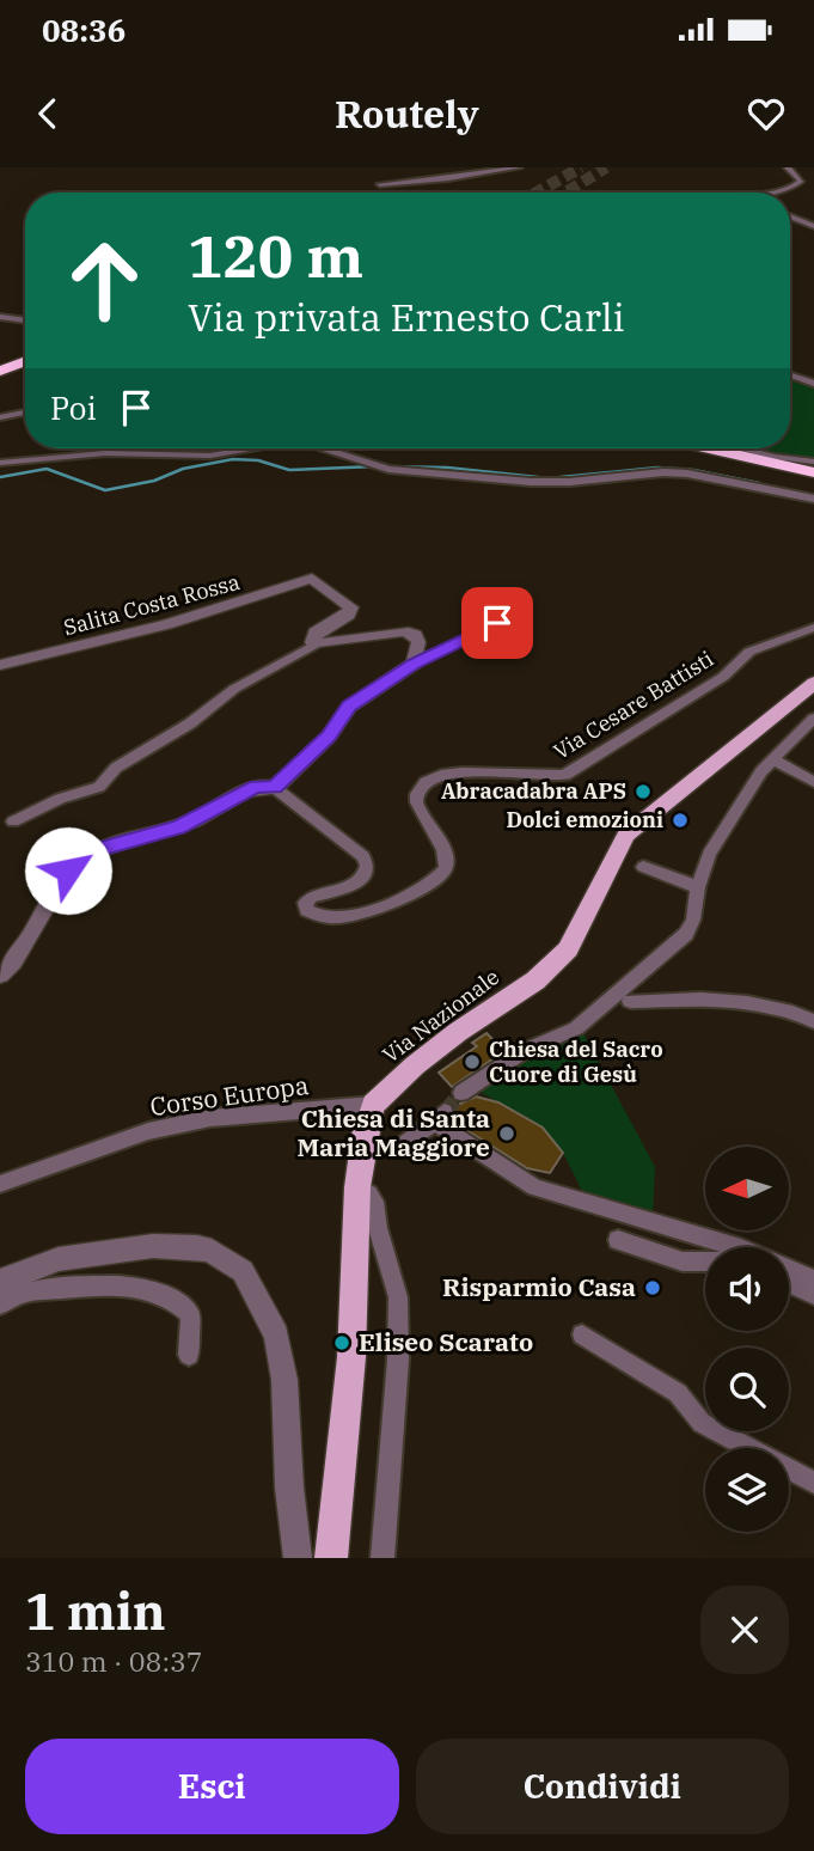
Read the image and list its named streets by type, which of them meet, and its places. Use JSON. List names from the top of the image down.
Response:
{
  "streets": {
    "main road": ["Via Nazionale"],
    "street": ["Salita Costa Rossa", "Via Cesare Battisti", "Corso Europa"]
  },
  "crossings": [
    ["Via Nazionale", "Corso Europa"]
  ],
  "places": [
    "Abracadabra APS",
    "Dolci emozioni",
    "Chiesa del Sacro Cuore di Gesù",
    "Chiesa di Santa Maria Maggiore",
    "Risparmio Casa",
    "Eliseo Scarato"
  ],
  "north": "left",
  "page": {
    "status": "08:36",
    "header": "Routely",
    "turn": ["120 m", "Via privata Ernesto Carli"],
    "then": "Poi",
    "heading": ["1 min", "310 m · 08:37"],
    "buttons": ["Esci", "Condividi"]
  }
}
